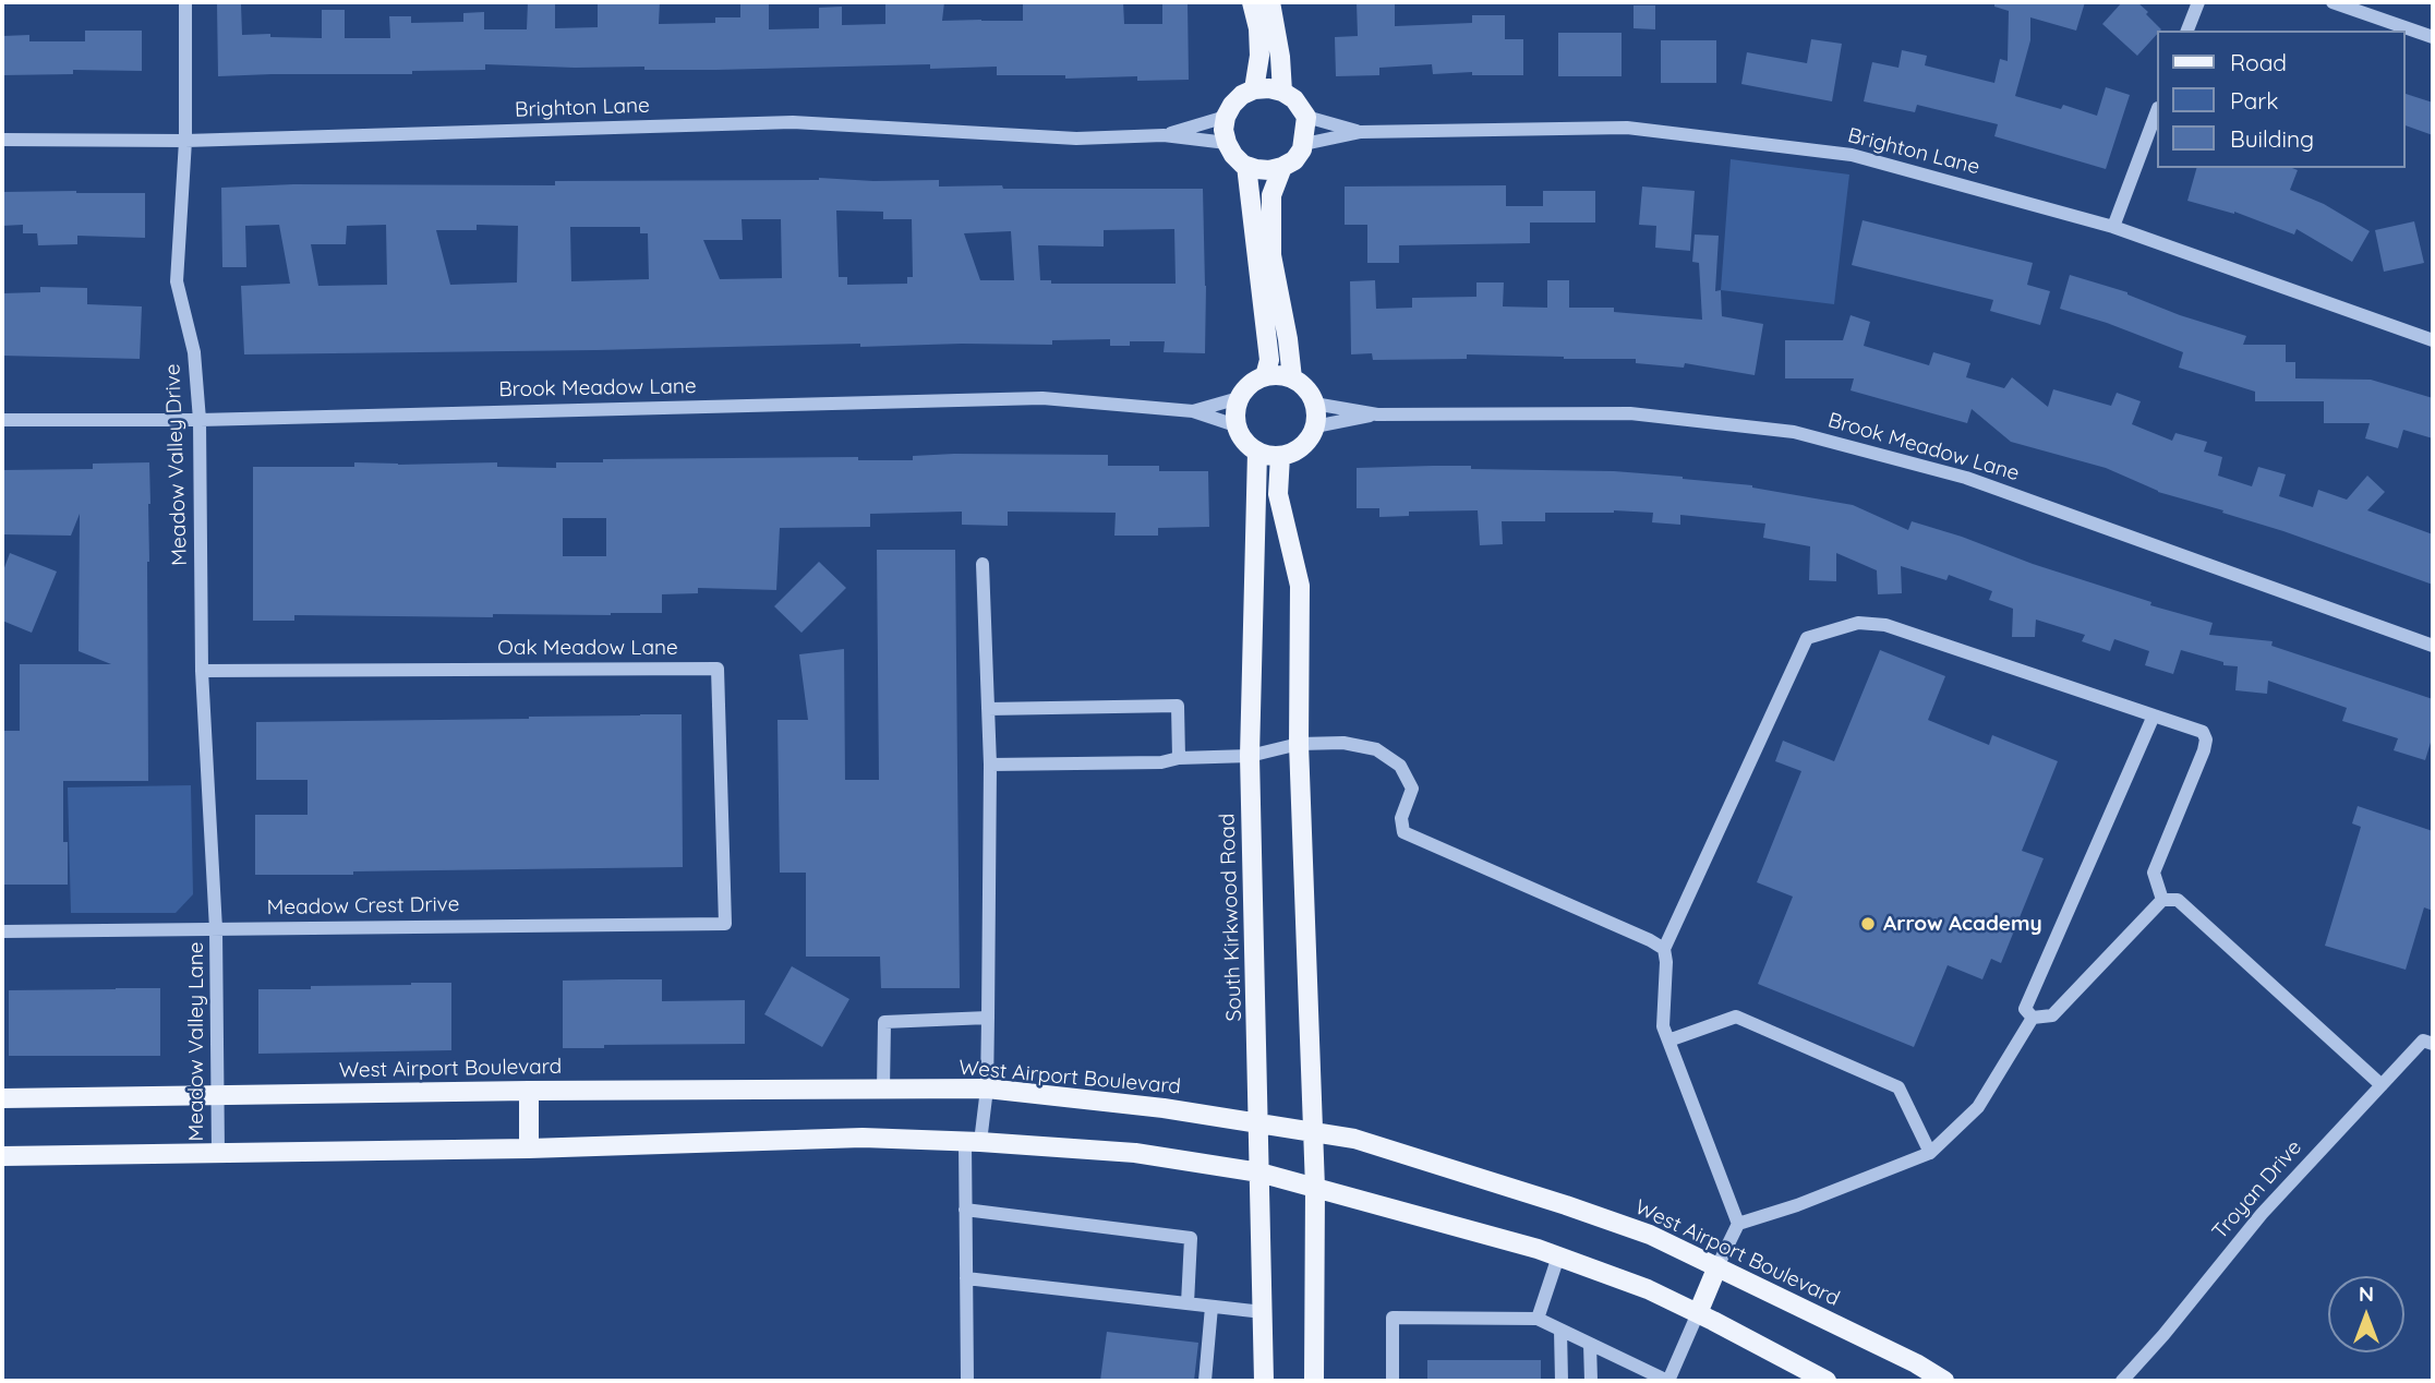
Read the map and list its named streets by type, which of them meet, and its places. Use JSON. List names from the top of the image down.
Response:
{
  "streets": {
    "main road": ["South Kirkwood Road", "West Airport Boulevard"],
    "street": [
      "Brighton Lane",
      "Brook Meadow Lane",
      "Meadow Valley Drive",
      "Oak Meadow Lane",
      "Meadow Crest Drive",
      "Meadow Valley Lane",
      "Troyan Drive"
    ]
  },
  "crossings": [
    ["Brighton Lane", "Meadow Valley Drive"],
    ["Brook Meadow Lane", "Meadow Valley Drive"],
    ["Brook Meadow Lane", "South Kirkwood Road"],
    ["Meadow Valley Drive", "Oak Meadow Lane"],
    ["Meadow Valley Drive", "Meadow Crest Drive"],
    ["Meadow Valley Drive", "Meadow Valley Lane"],
    ["Oak Meadow Lane", "Meadow Crest Drive"],
    ["Meadow Crest Drive", "Meadow Valley Lane"],
    ["South Kirkwood Road", "West Airport Boulevard"],
    ["Meadow Valley Lane", "West Airport Boulevard"]
  ],
  "places": ["Arrow Academy"],
  "legend": ["Road", "Park", "Building"],
  "north": "top"
}
